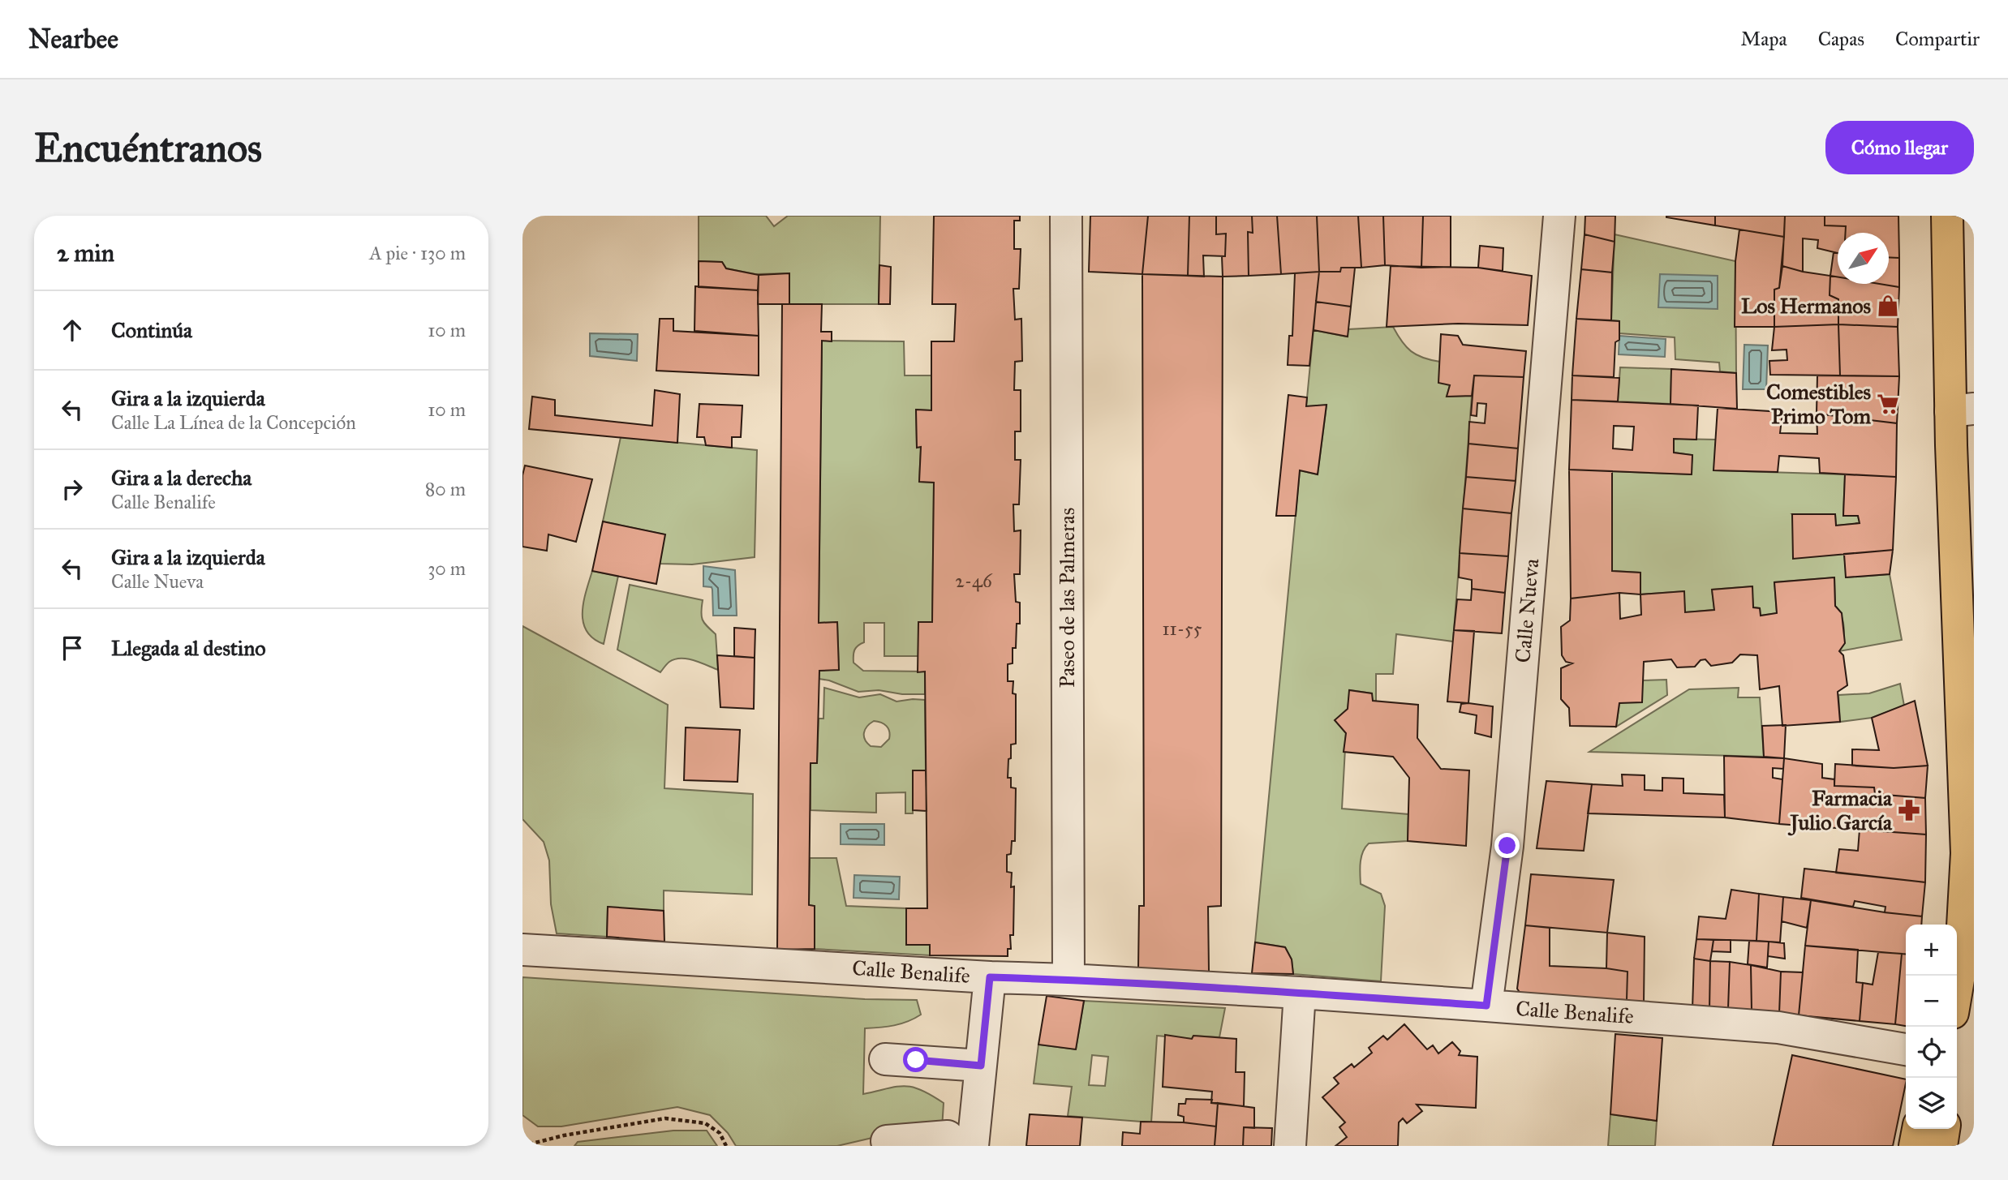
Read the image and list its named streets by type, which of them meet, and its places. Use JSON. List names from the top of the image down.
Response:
{
  "streets": {
    "street": ["Paseo de las Palmeras", "Calle Nueva", "Calle Benalife"]
  },
  "crossings": [
    ["Paseo de las Palmeras", "Calle Benalife"],
    ["Calle Nueva", "Calle Benalife"]
  ],
  "places": {
    "shop": ["Los Hermanos"],
    "supermarket": ["Comestibles Primo Tom"],
    "pharmacy": ["Farmacia Julio García"]
  },
  "house_numbers": ["2-46", "11-55"],
  "north": "top right",
  "page": {
    "header": "Nearbee",
    "nav": ["Mapa", "Capas", "Compartir"],
    "buttons": "Cómo llegar",
    "title": "Encuéntranos",
    "heading": ["2 min", "A pie · 130 m"],
    "list": [
      ["Continúa", "10 m"],
      ["Gira a la izquierda", "Calle La Línea de la Concepción", "10 m"],
      ["Gira a la derecha", "Calle Benalife", "80 m"],
      ["Gira a la izquierda", "Calle Nueva", "30 m"],
      "Llegada al destino"
    ],
    "map_buttons": ["+", "−"]
  }
}
